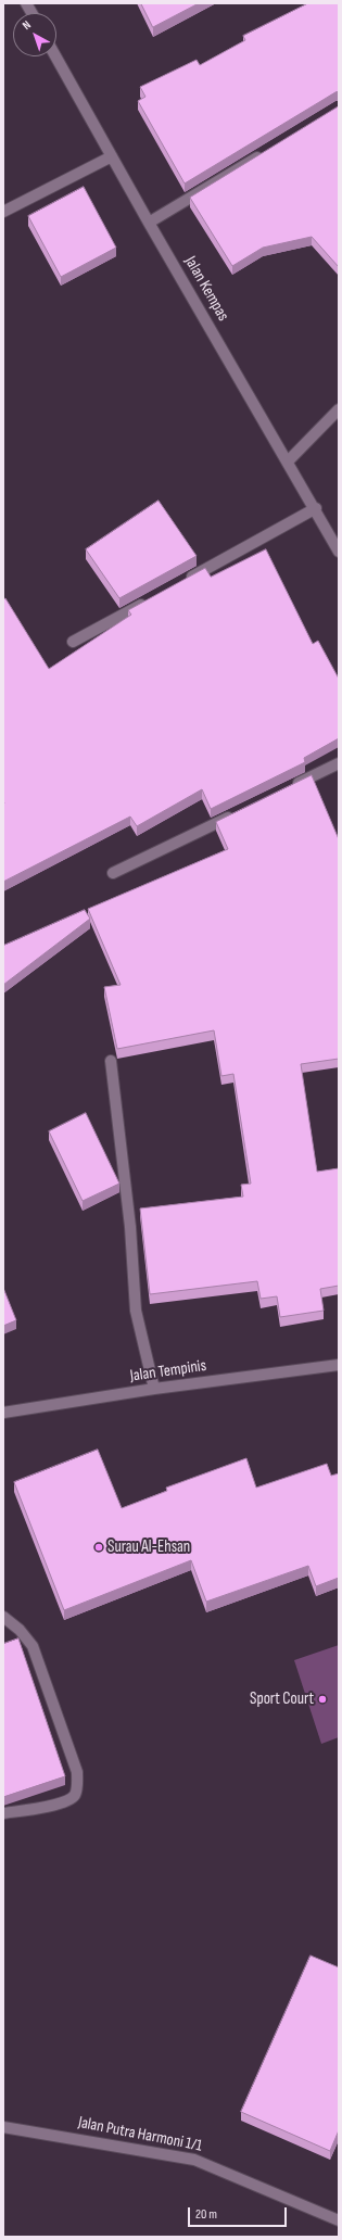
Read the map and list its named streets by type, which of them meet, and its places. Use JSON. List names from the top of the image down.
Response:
{
  "streets": {
    "street": ["Jalan Kempas", "Jalan Tempinis", "Jalan Putra Harmoni 1/1"]
  },
  "places": ["Surau Al-Ehsan", "Sport Court"],
  "scale_bar": "20 m",
  "north": "top left"
}
